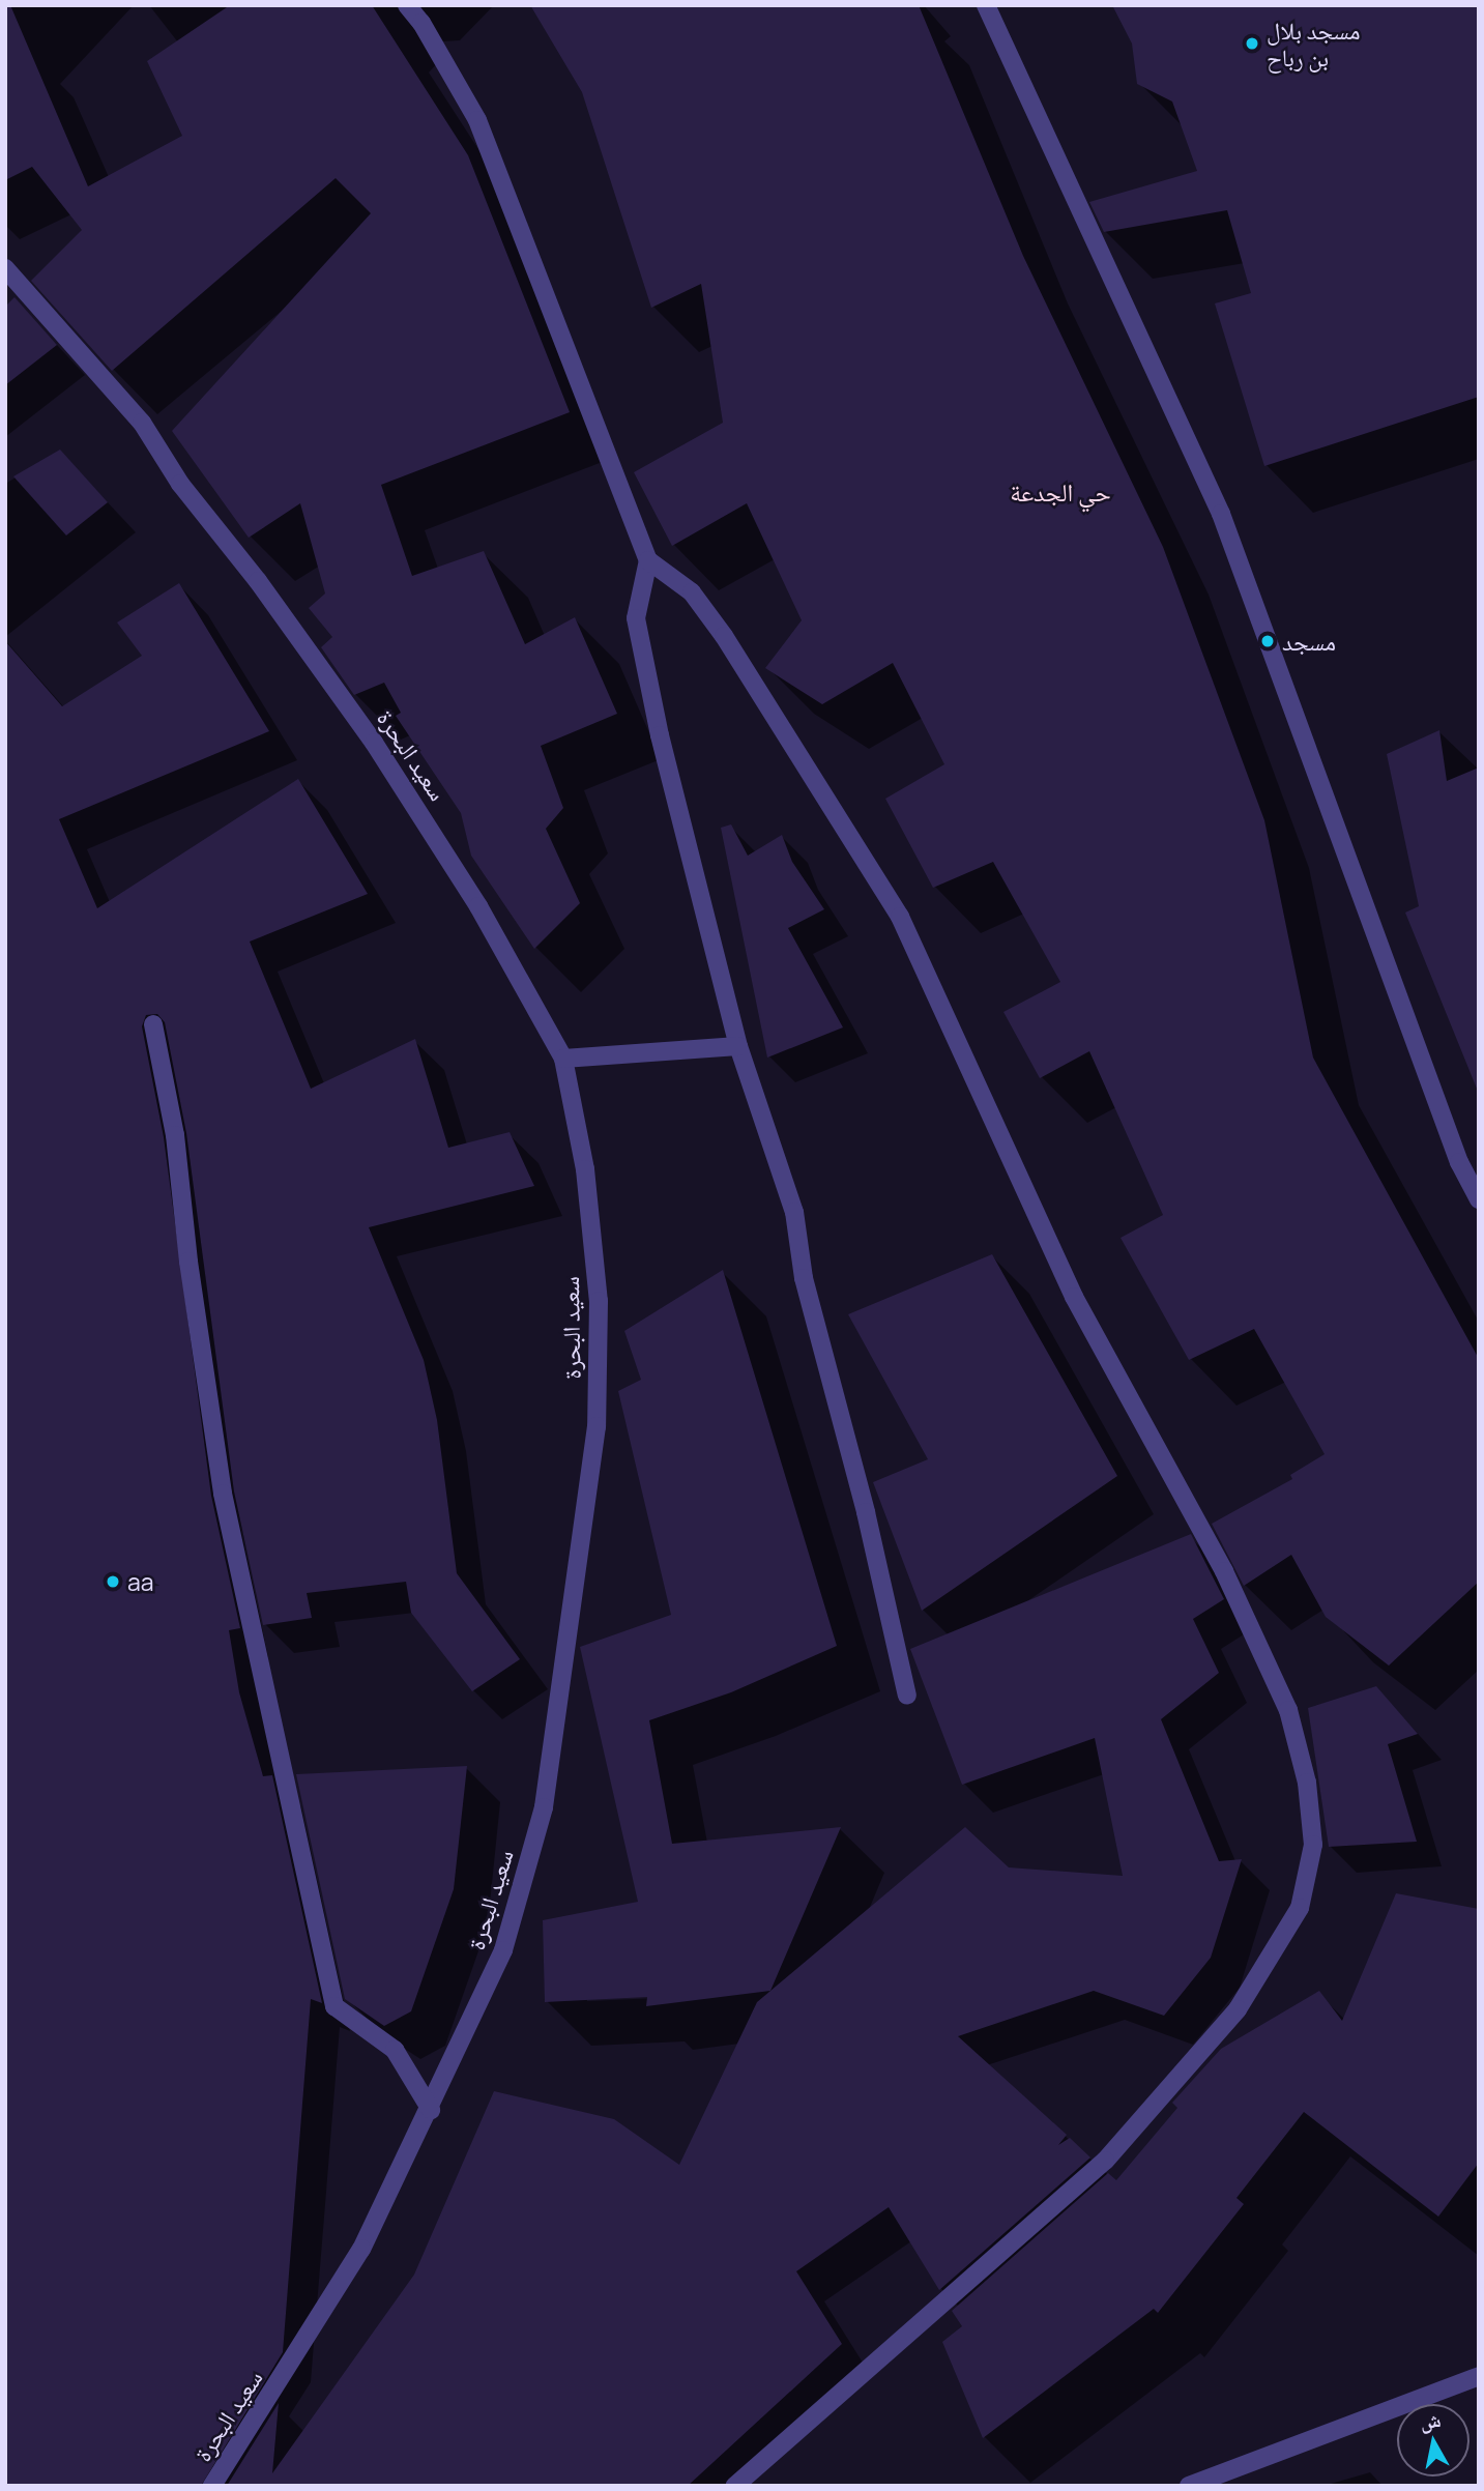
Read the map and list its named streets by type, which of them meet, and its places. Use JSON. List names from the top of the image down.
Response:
{
  "streets": {
    "street": ["سعيد البحرة"]
  },
  "districts": ["حي الجدعة"],
  "places": ["مسجد بلال بن رباح", "مسجد", "aa"],
  "north": "top"
}
